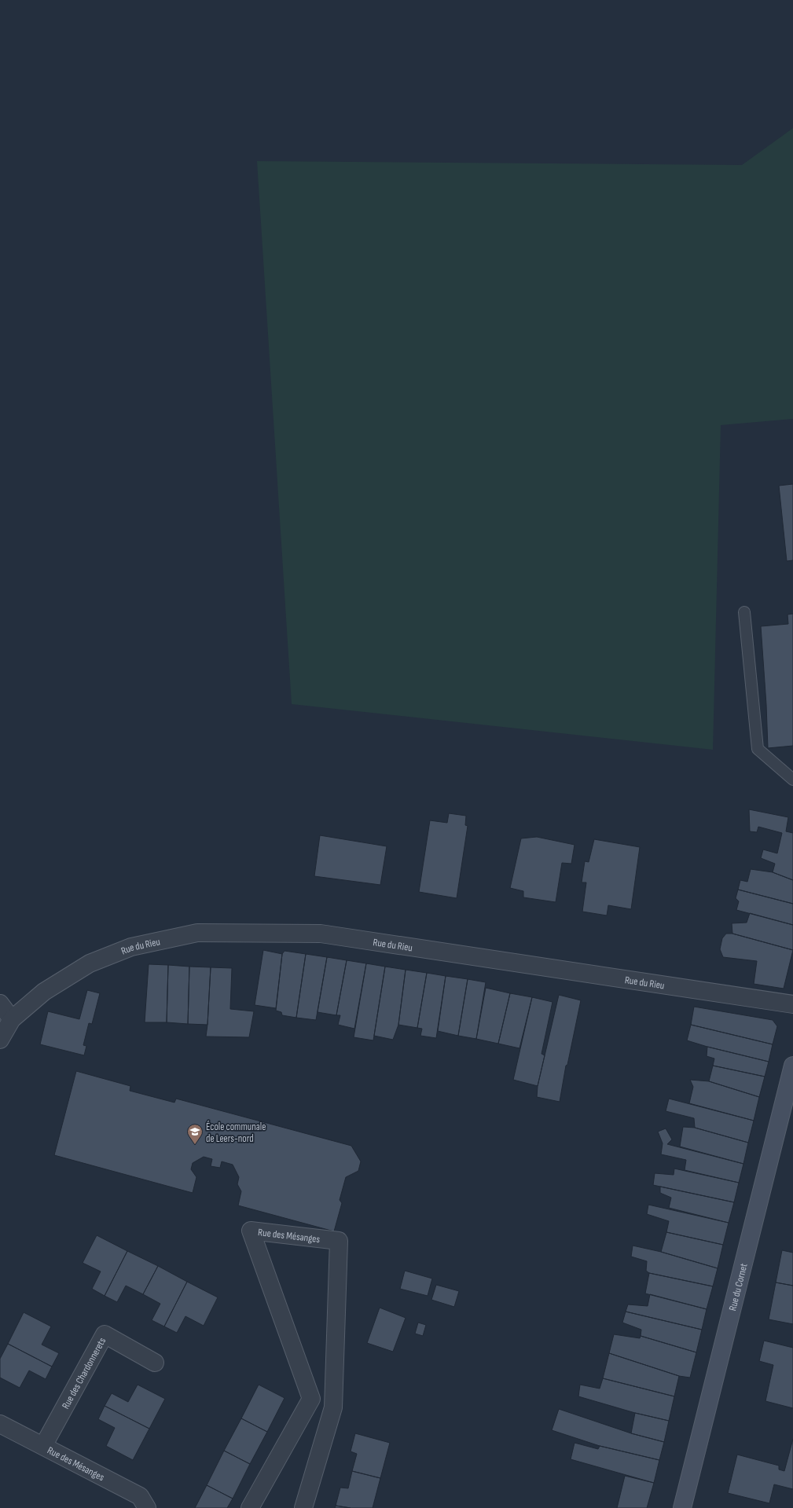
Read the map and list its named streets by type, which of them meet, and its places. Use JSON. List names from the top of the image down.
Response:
{
  "streets": {
    "street": [
      "Rue du Rieu",
      "Rue des Mésanges",
      "Rue du Cornet",
      "Rue des Chardonnerets"
    ]
  },
  "crossings": [
    ["Rue des Mésanges", "Rue des Chardonnerets"]
  ],
  "places": {
    "school or university": ["École communale de Leers-nord"]
  }
}
